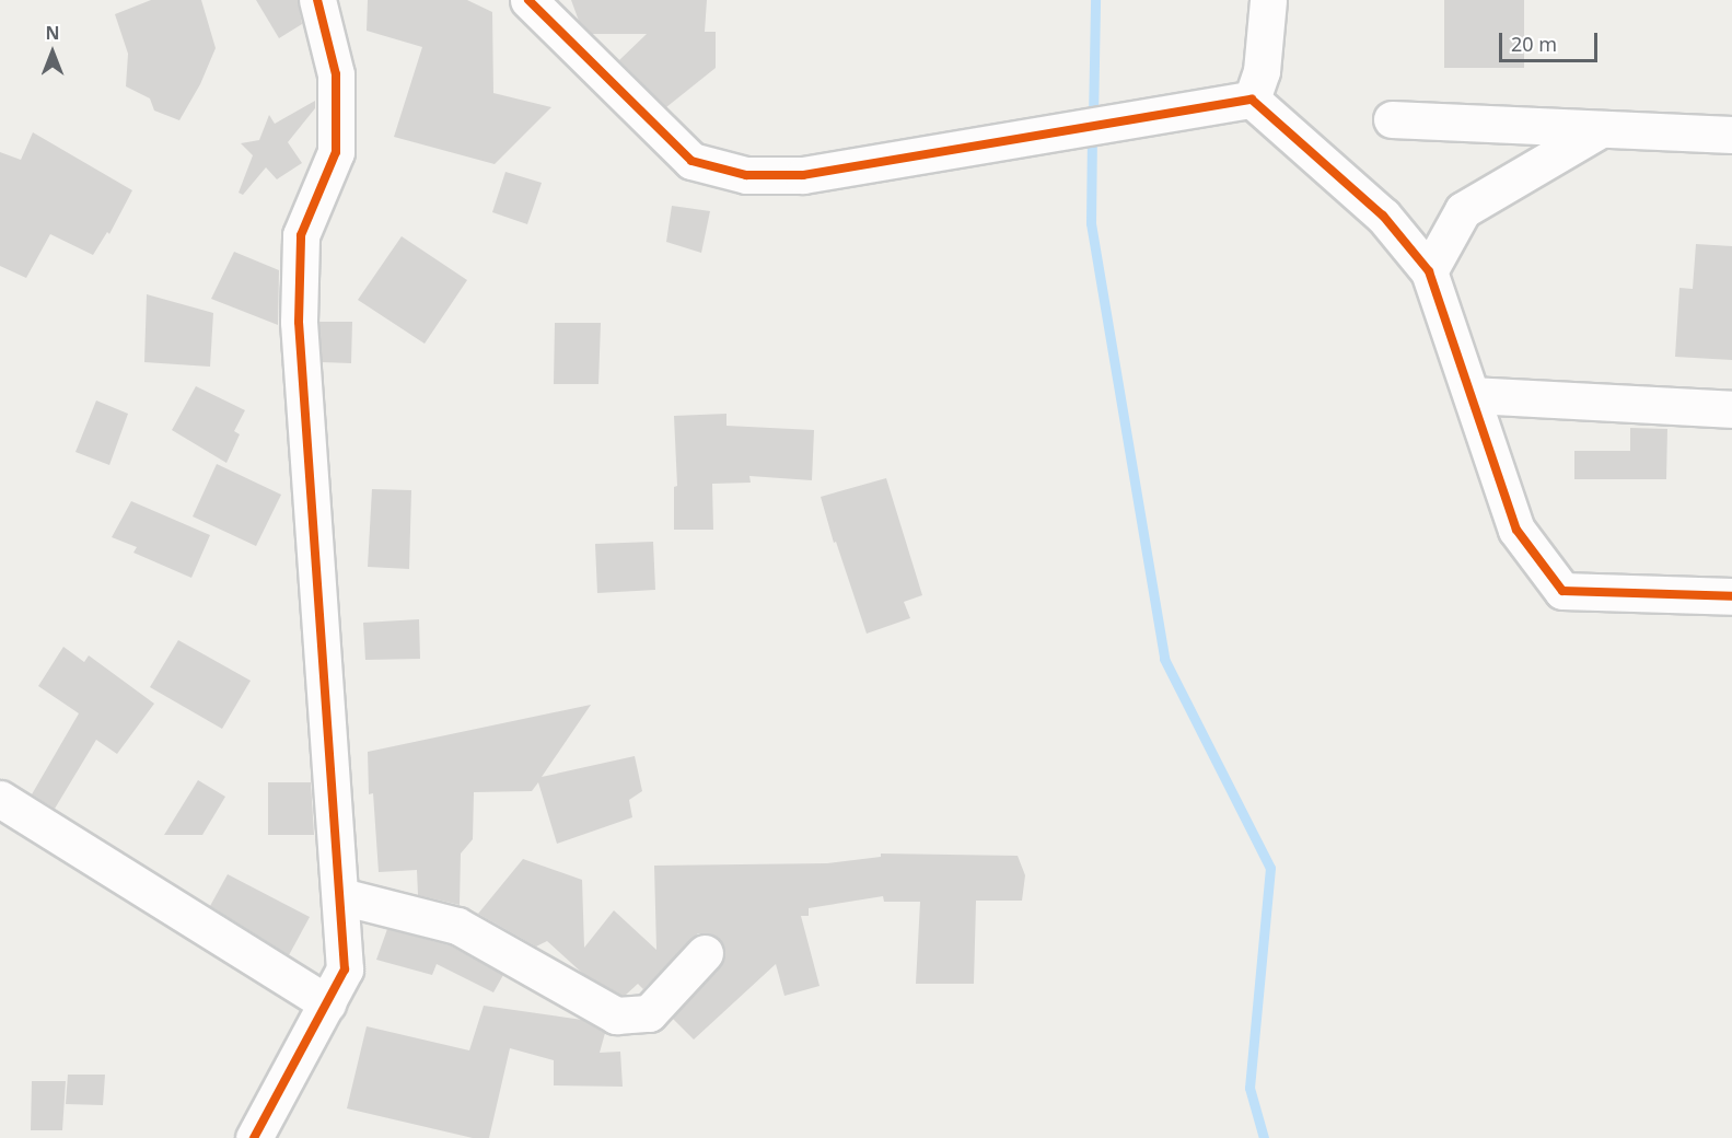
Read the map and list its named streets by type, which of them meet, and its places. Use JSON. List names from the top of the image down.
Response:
{
  "scale_bar": "20 m",
  "north": "top"
}
